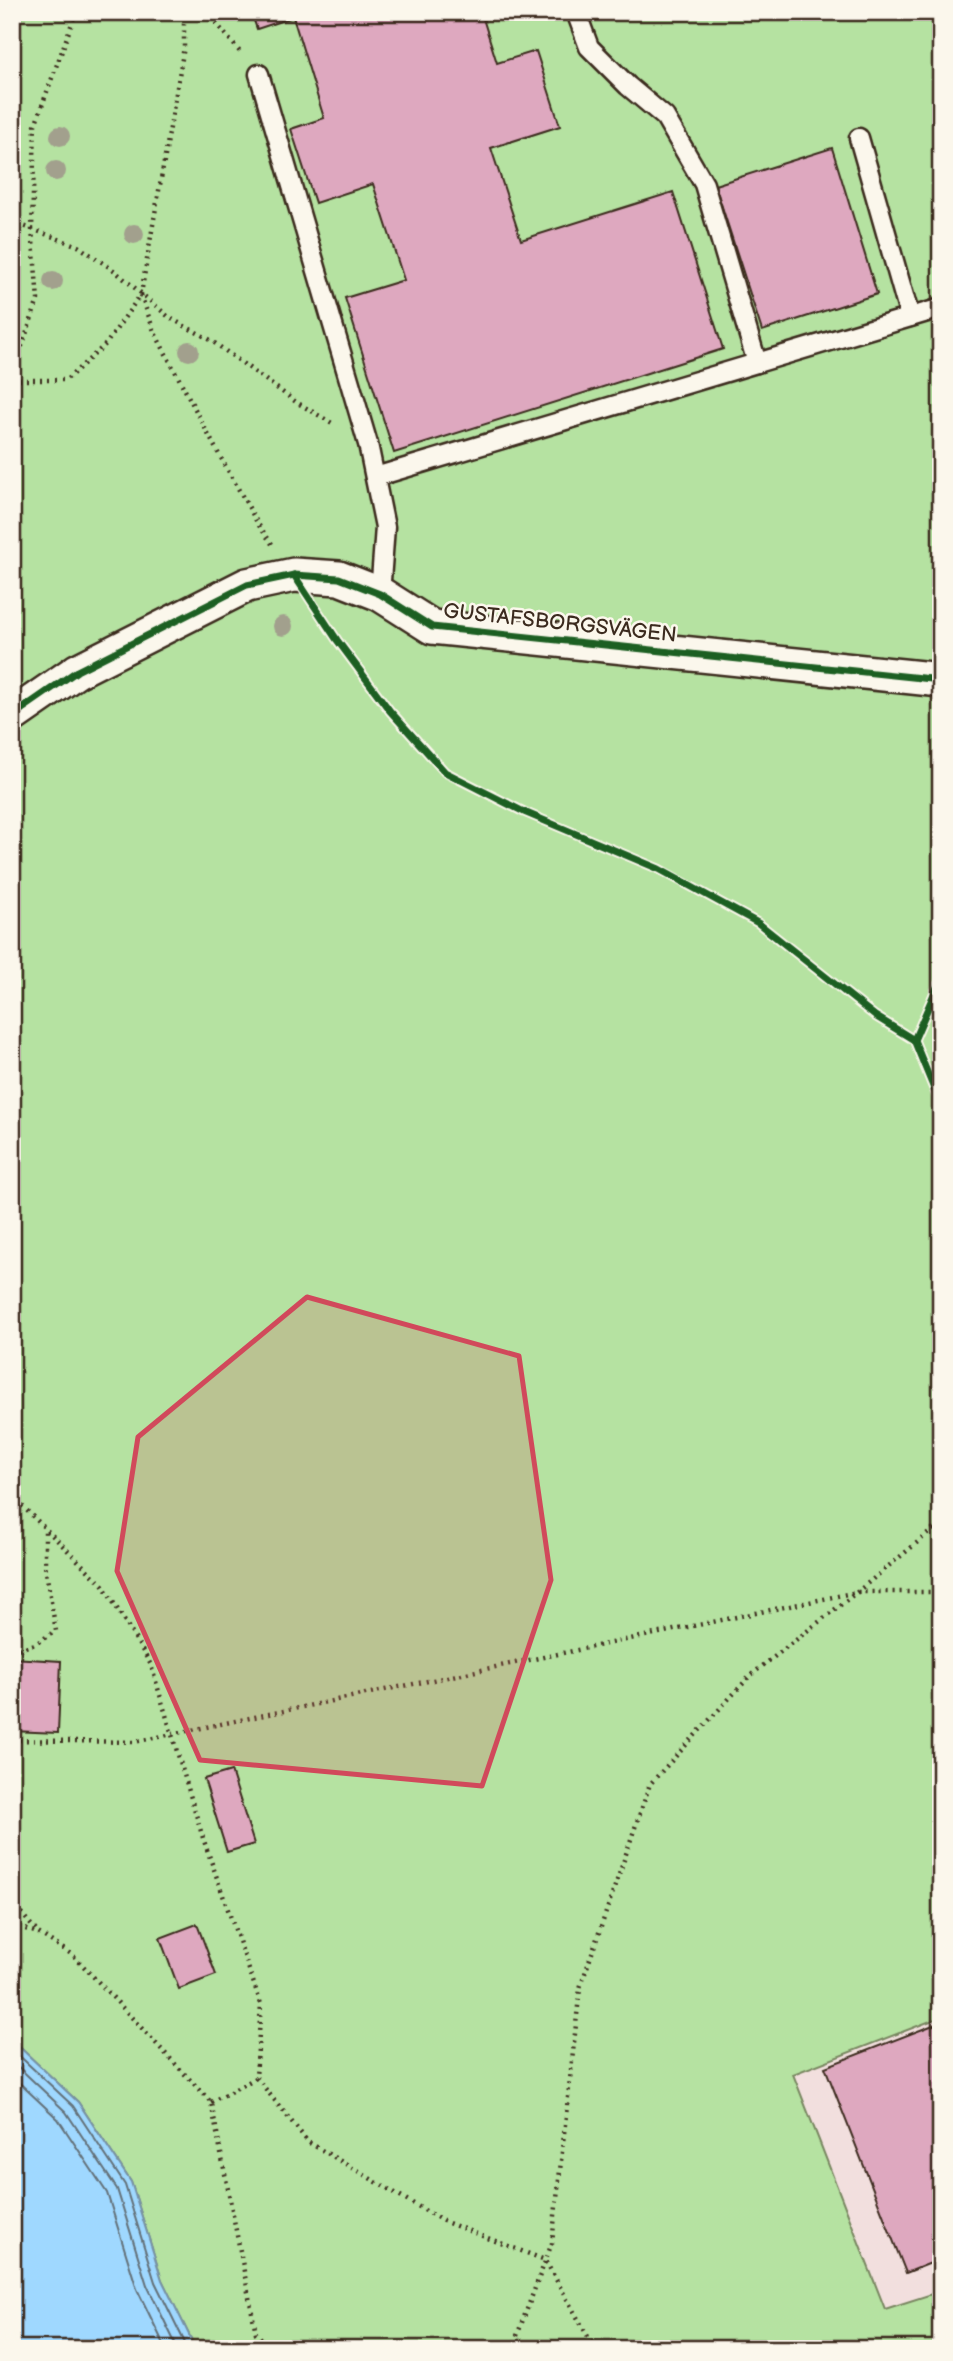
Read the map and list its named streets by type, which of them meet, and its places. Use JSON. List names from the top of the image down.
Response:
{
  "streets": {
    "street": ["GUSTAFSBORGSVÄGEN"]
  }
}
